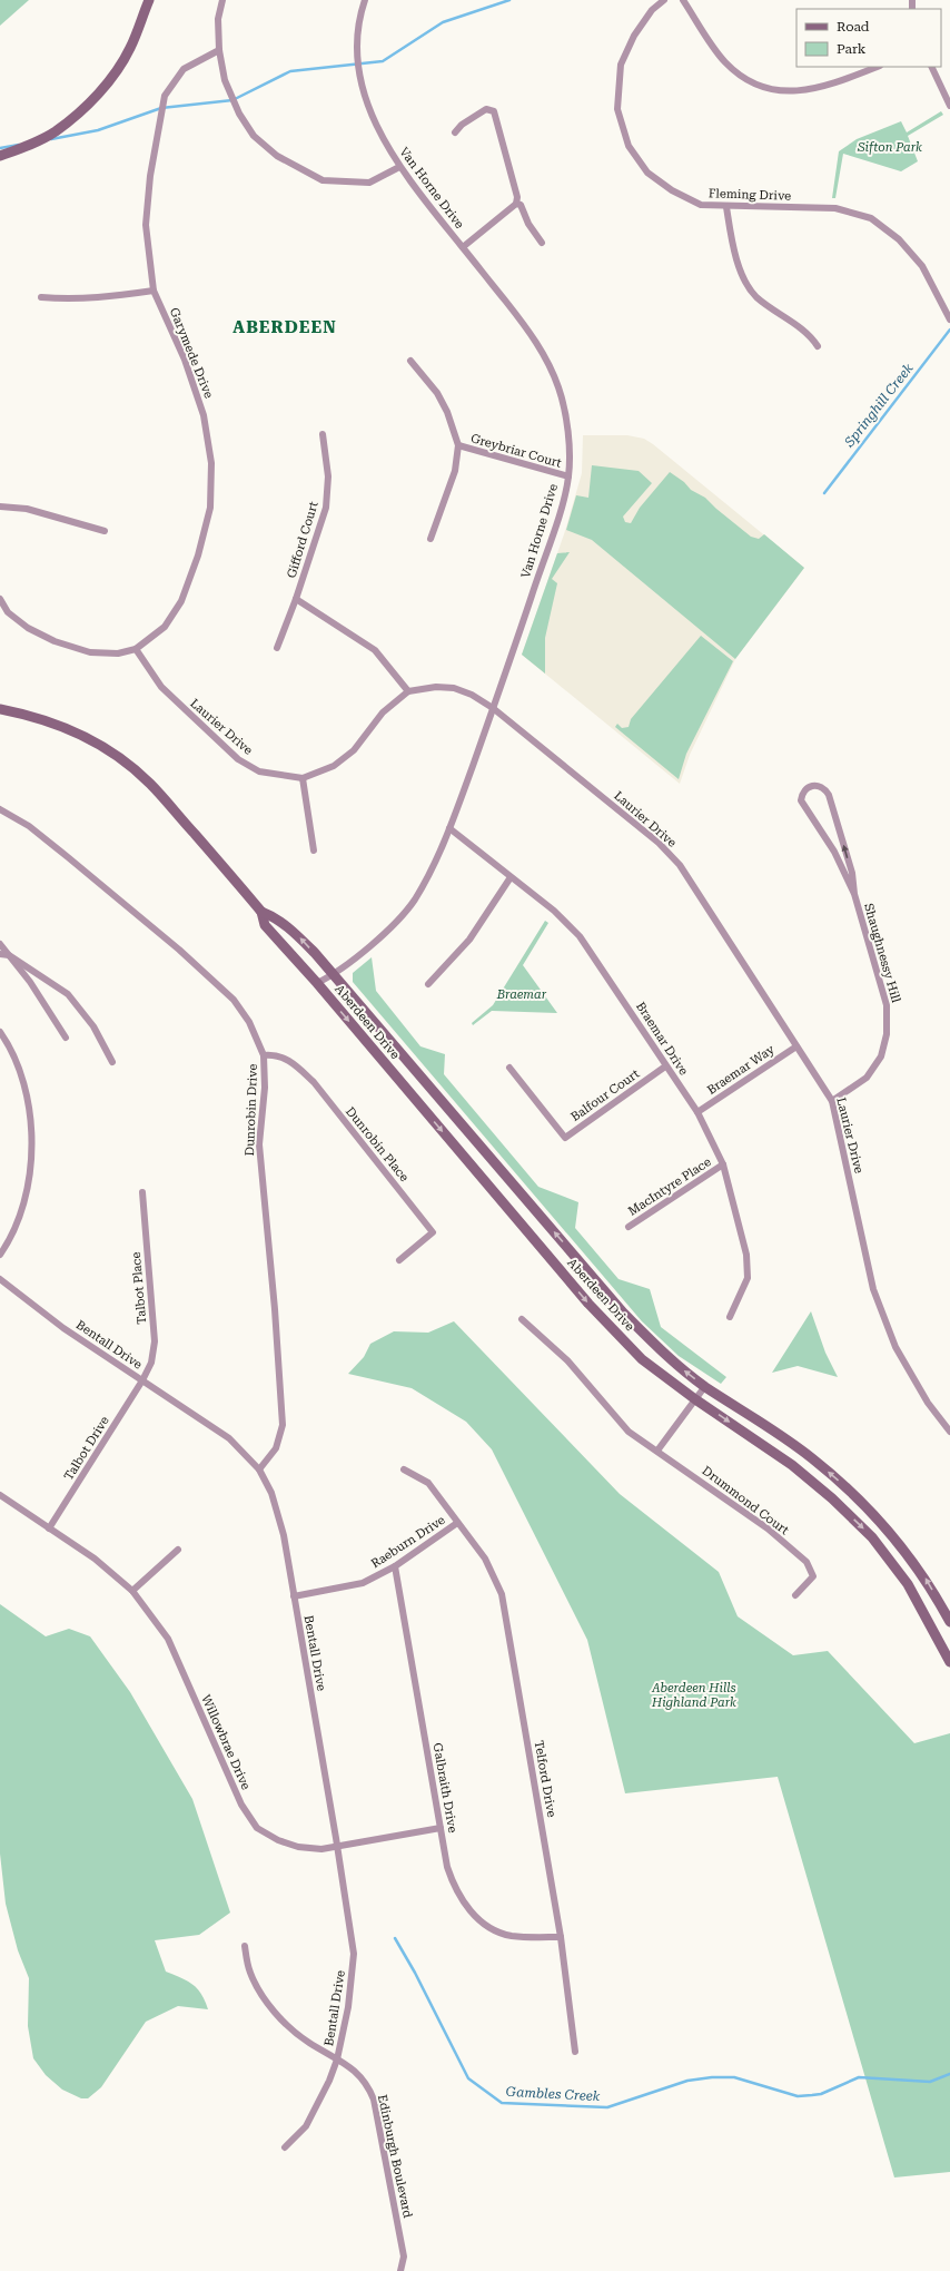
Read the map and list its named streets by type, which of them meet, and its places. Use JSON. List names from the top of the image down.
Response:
{
  "streets": {
    "main road": ["Aberdeen Drive"],
    "street": [
      "Van Horne Drive",
      "Fleming Drive",
      "Garymede Drive",
      "Greybriar Court",
      "Gifford Court",
      "Laurier Drive",
      "Shaughnessy Hill",
      "Braemar Drive",
      "Braemar Way",
      "Balfour Court",
      "Dunrobin Drive",
      "Dunrobin Place",
      "MacIntyre Place",
      "Talbot Place",
      "Bentall Drive",
      "Talbot Drive",
      "Drummond Court",
      "Raeburn Drive",
      "Willowbrae Drive",
      "Telford Drive",
      "Galbraith Drive",
      "Edinburgh Boulevard"
    ]
  },
  "crossings": [
    ["Van Horne Drive", "Greybriar Court"],
    ["Van Horne Drive", "Laurier Drive"],
    ["Van Horne Drive", "Aberdeen Drive"],
    ["Van Horne Drive", "Braemar Drive"],
    ["Garymede Drive", "Laurier Drive"],
    ["Laurier Drive", "Shaughnessy Hill"],
    ["Laurier Drive", "Braemar Way"],
    ["Braemar Drive", "Braemar Way"],
    ["Braemar Drive", "Balfour Court"],
    ["Braemar Drive", "MacIntyre Place"],
    ["Dunrobin Drive", "Dunrobin Place"],
    ["Dunrobin Drive", "Bentall Drive"],
    ["Talbot Place", "Bentall Drive"],
    ["Talbot Place", "Talbot Drive"],
    ["Bentall Drive", "Talbot Drive"],
    ["Bentall Drive", "Raeburn Drive"],
    ["Bentall Drive", "Willowbrae Drive"],
    ["Bentall Drive", "Edinburgh Boulevard"],
    ["Talbot Drive", "Willowbrae Drive"],
    ["Raeburn Drive", "Telford Drive"],
    ["Raeburn Drive", "Galbraith Drive"],
    ["Willowbrae Drive", "Galbraith Drive"],
    ["Telford Drive", "Galbraith Drive"]
  ],
  "districts": ["ABERDEEN"],
  "water": ["Springhill Creek", "Gambles Creek"],
  "parks": ["Sifton Park", "Braemar", "Aberdeen Hills Highland Park"],
  "legend": ["Road", "Park"]
}
